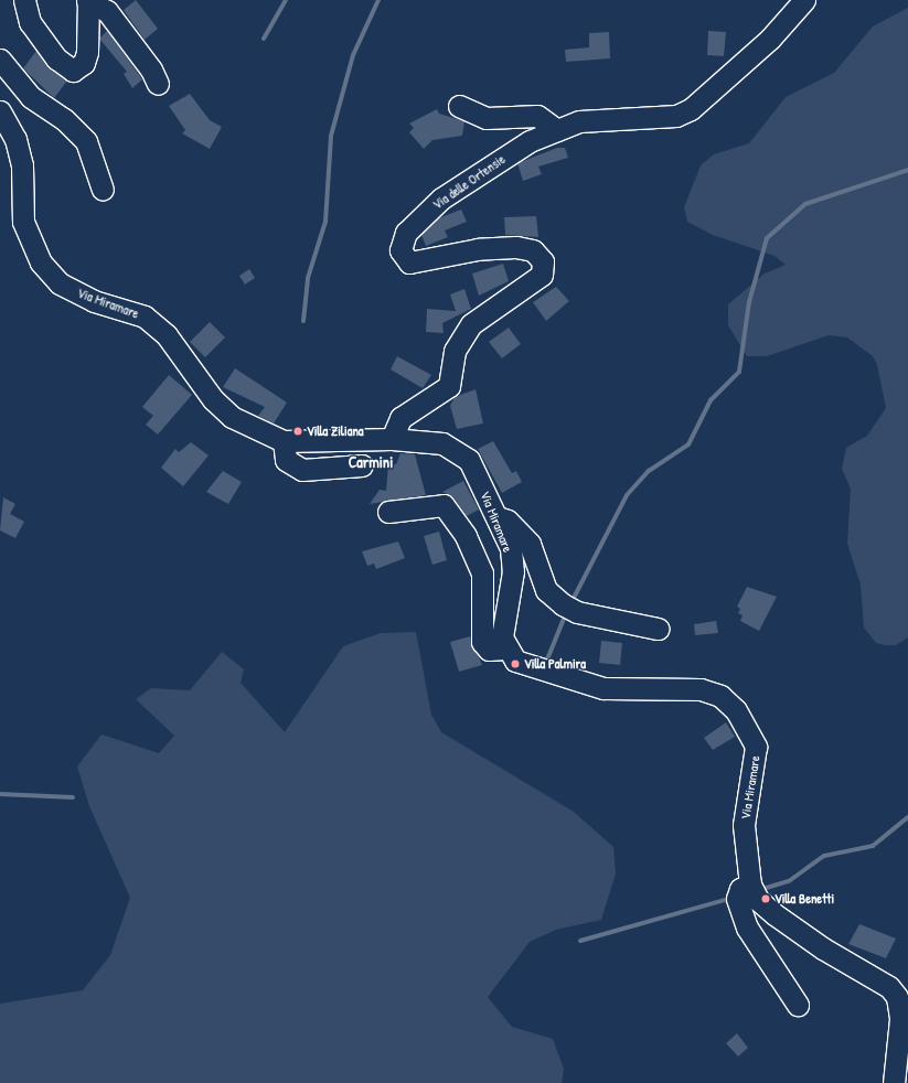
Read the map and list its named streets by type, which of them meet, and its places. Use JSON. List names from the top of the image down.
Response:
{
  "streets": {
    "street": ["Via delle Ortensie", "Via Miramare"]
  },
  "crossings": [
    ["Via delle Ortensie", "Via Miramare"]
  ],
  "districts": ["Carmini"],
  "places": ["Villa Ziliana", "Villa Palmira", "Villa Benetti"]
}
